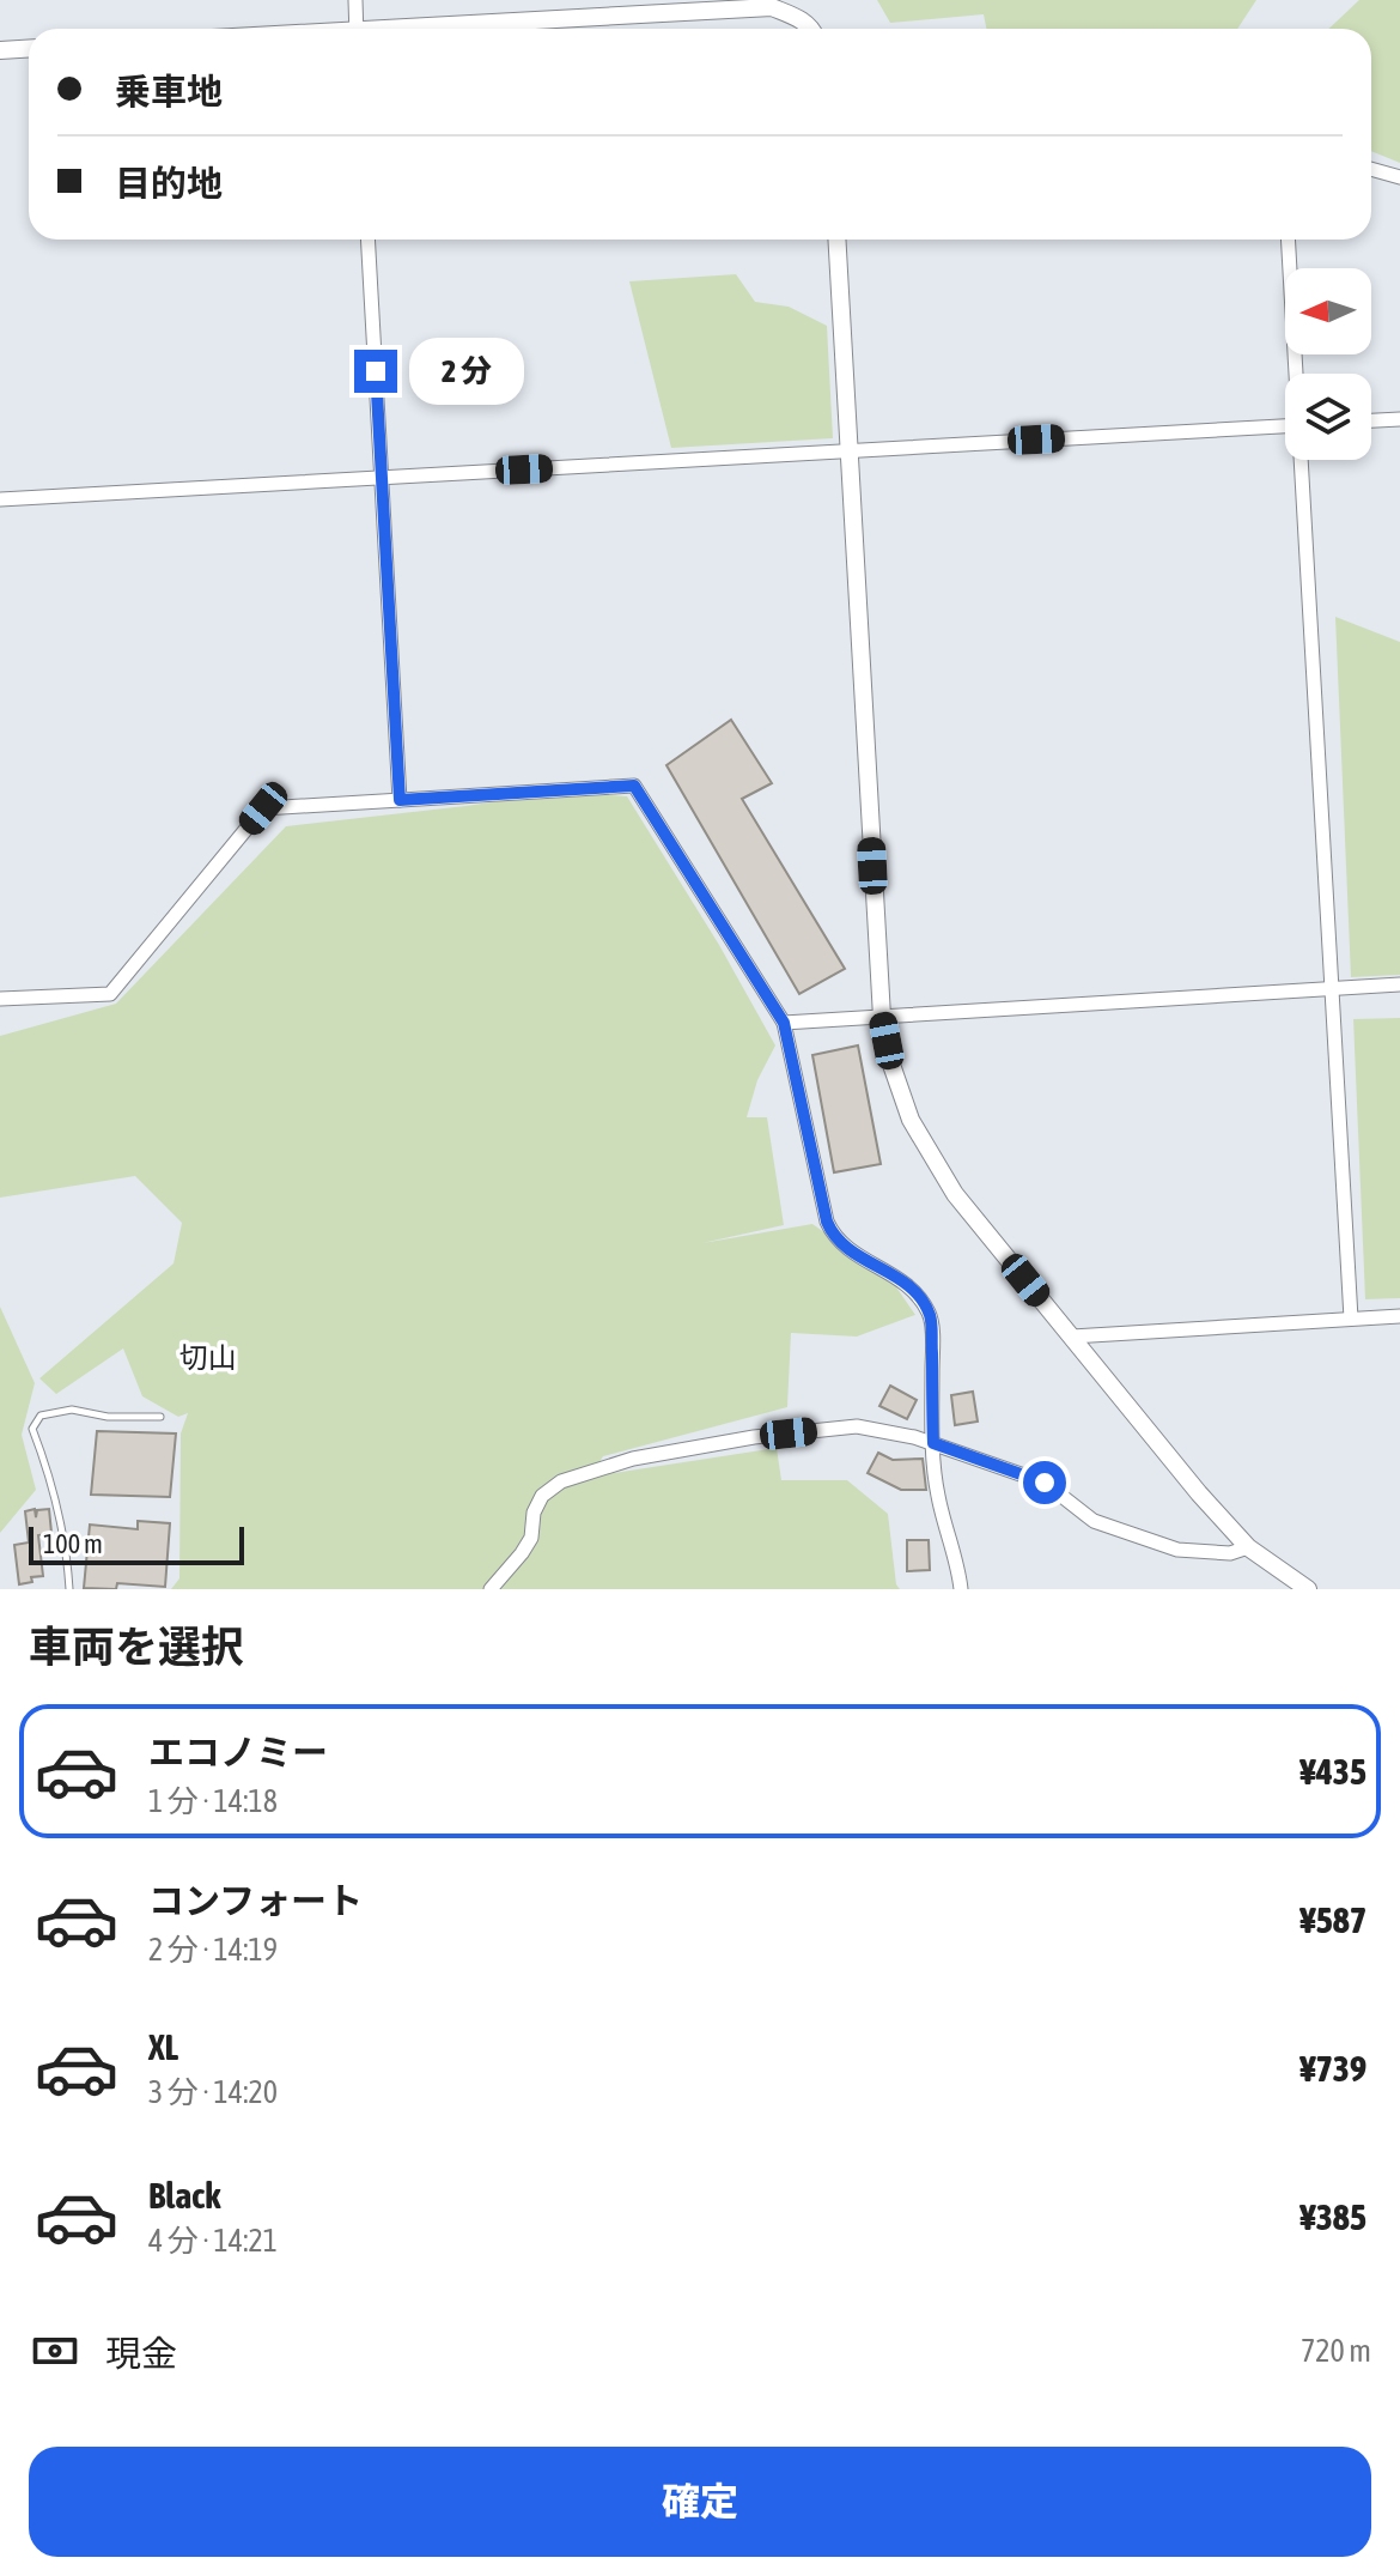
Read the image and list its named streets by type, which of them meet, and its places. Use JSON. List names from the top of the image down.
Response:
{
  "districts": ["切山"],
  "scale_bar": "100 m",
  "north": "left",
  "page": {
    "banner": ["乗車地", "目的地"],
    "bubble": "2 分",
    "scale": "100 m",
    "heading": "車両を選択",
    "list": [
      {
        "name": "エコノミー",
        "note": "1 分 · 14:18",
        "value": "¥435"
      },
      {
        "name": "コンフォート",
        "note": "2 分 · 14:19",
        "value": "¥587"
      },
      {
        "name": "XL",
        "note": "3 分 · 14:20",
        "value": "¥739"
      },
      {
        "name": "Black",
        "note": "4 分 · 14:21",
        "value": "¥385"
      }
    ],
    "pay": ["現金", "720 m"],
    "buttons": "確定"
  }
}
